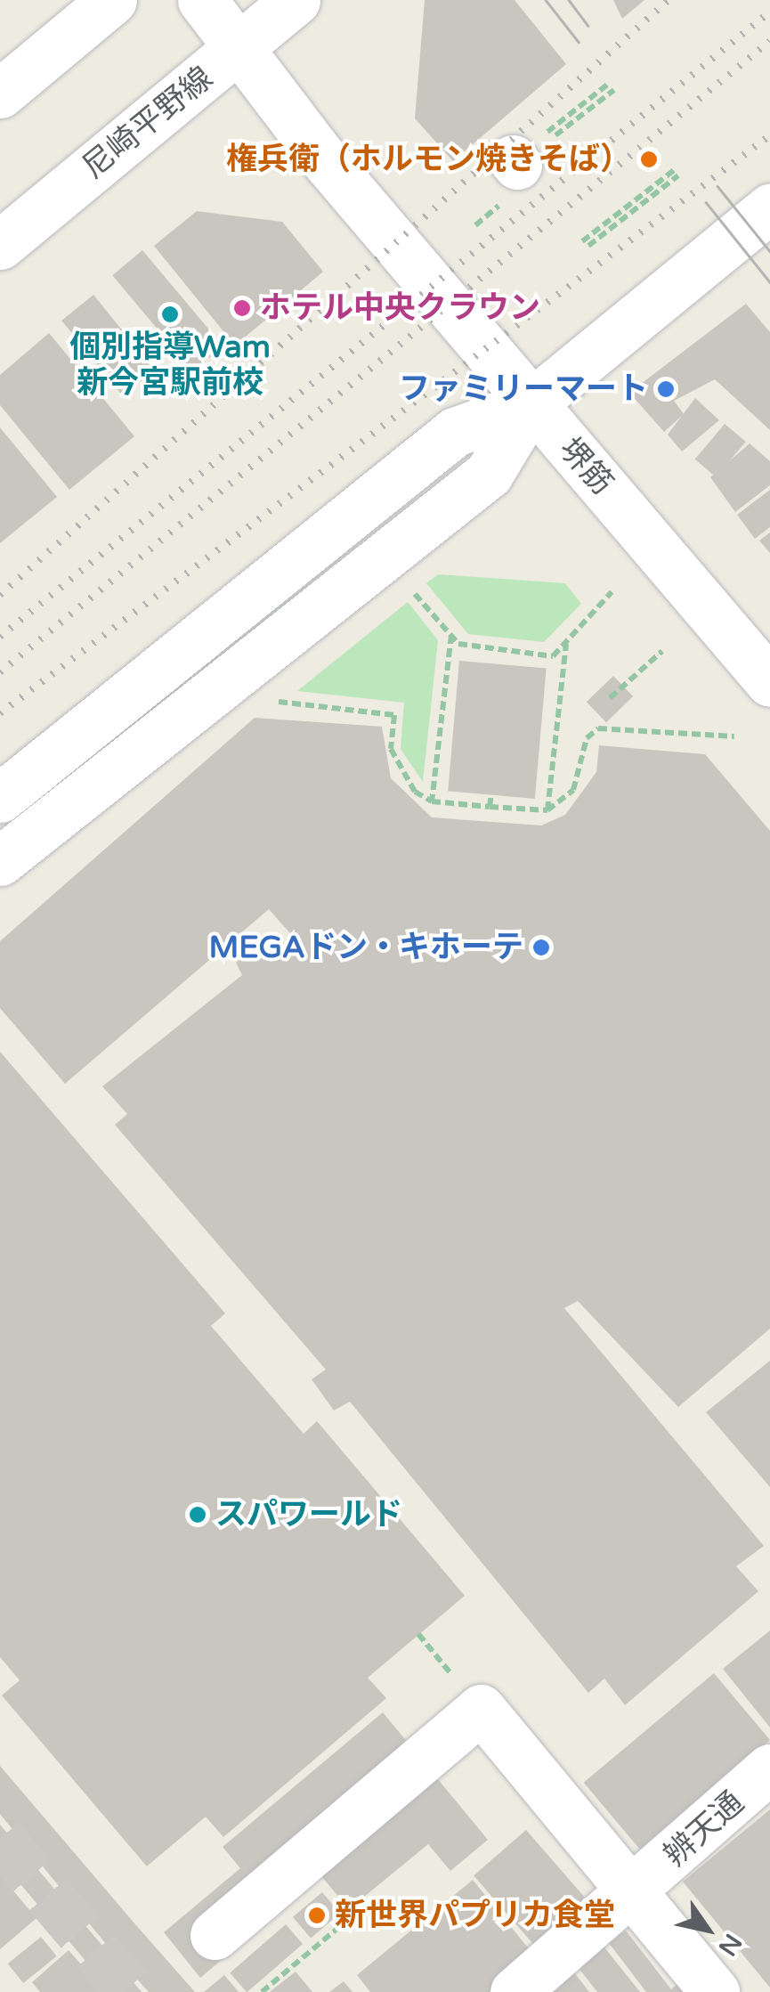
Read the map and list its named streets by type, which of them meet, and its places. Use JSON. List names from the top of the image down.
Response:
{
  "streets": {
    "street": ["尼崎平野線", "堺筋", "辨天通"]
  },
  "crossings": [
    ["尼崎平野線", "堺筋"]
  ],
  "places": [
    "権兵衛（ホルモン焼きそば）",
    "ホテル中央クラウン",
    "個別指導Wam 新今宮駅前校",
    "ファミリーマート",
    "MEGAドン・キホーテ",
    "スパワールド",
    "新世界パプリカ食堂"
  ],
  "north": "bottom right"
}
